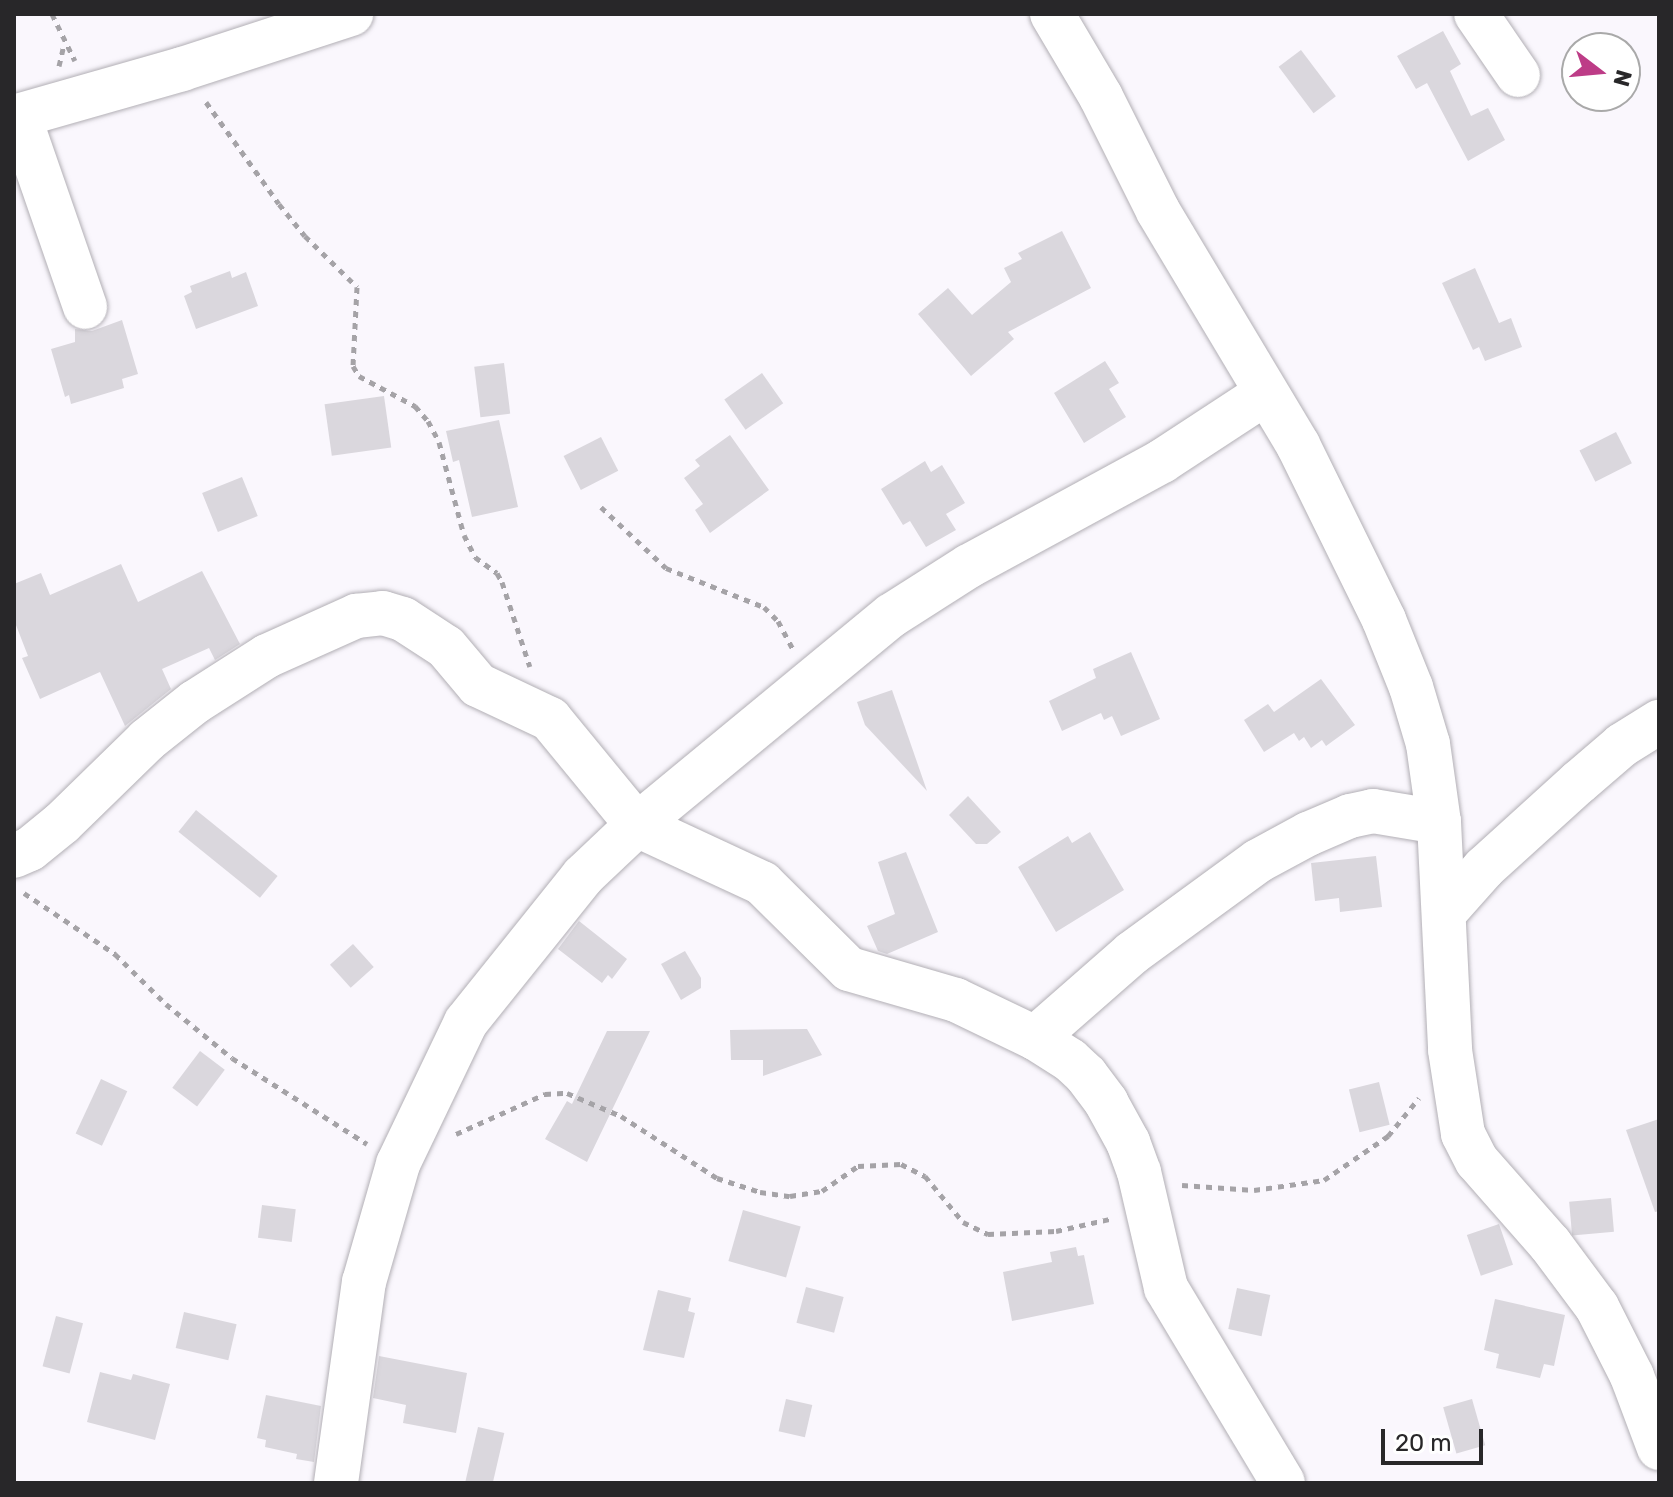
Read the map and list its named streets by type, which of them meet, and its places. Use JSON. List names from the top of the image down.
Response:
{
  "scale_bar": "20 m",
  "north": "right"
}
